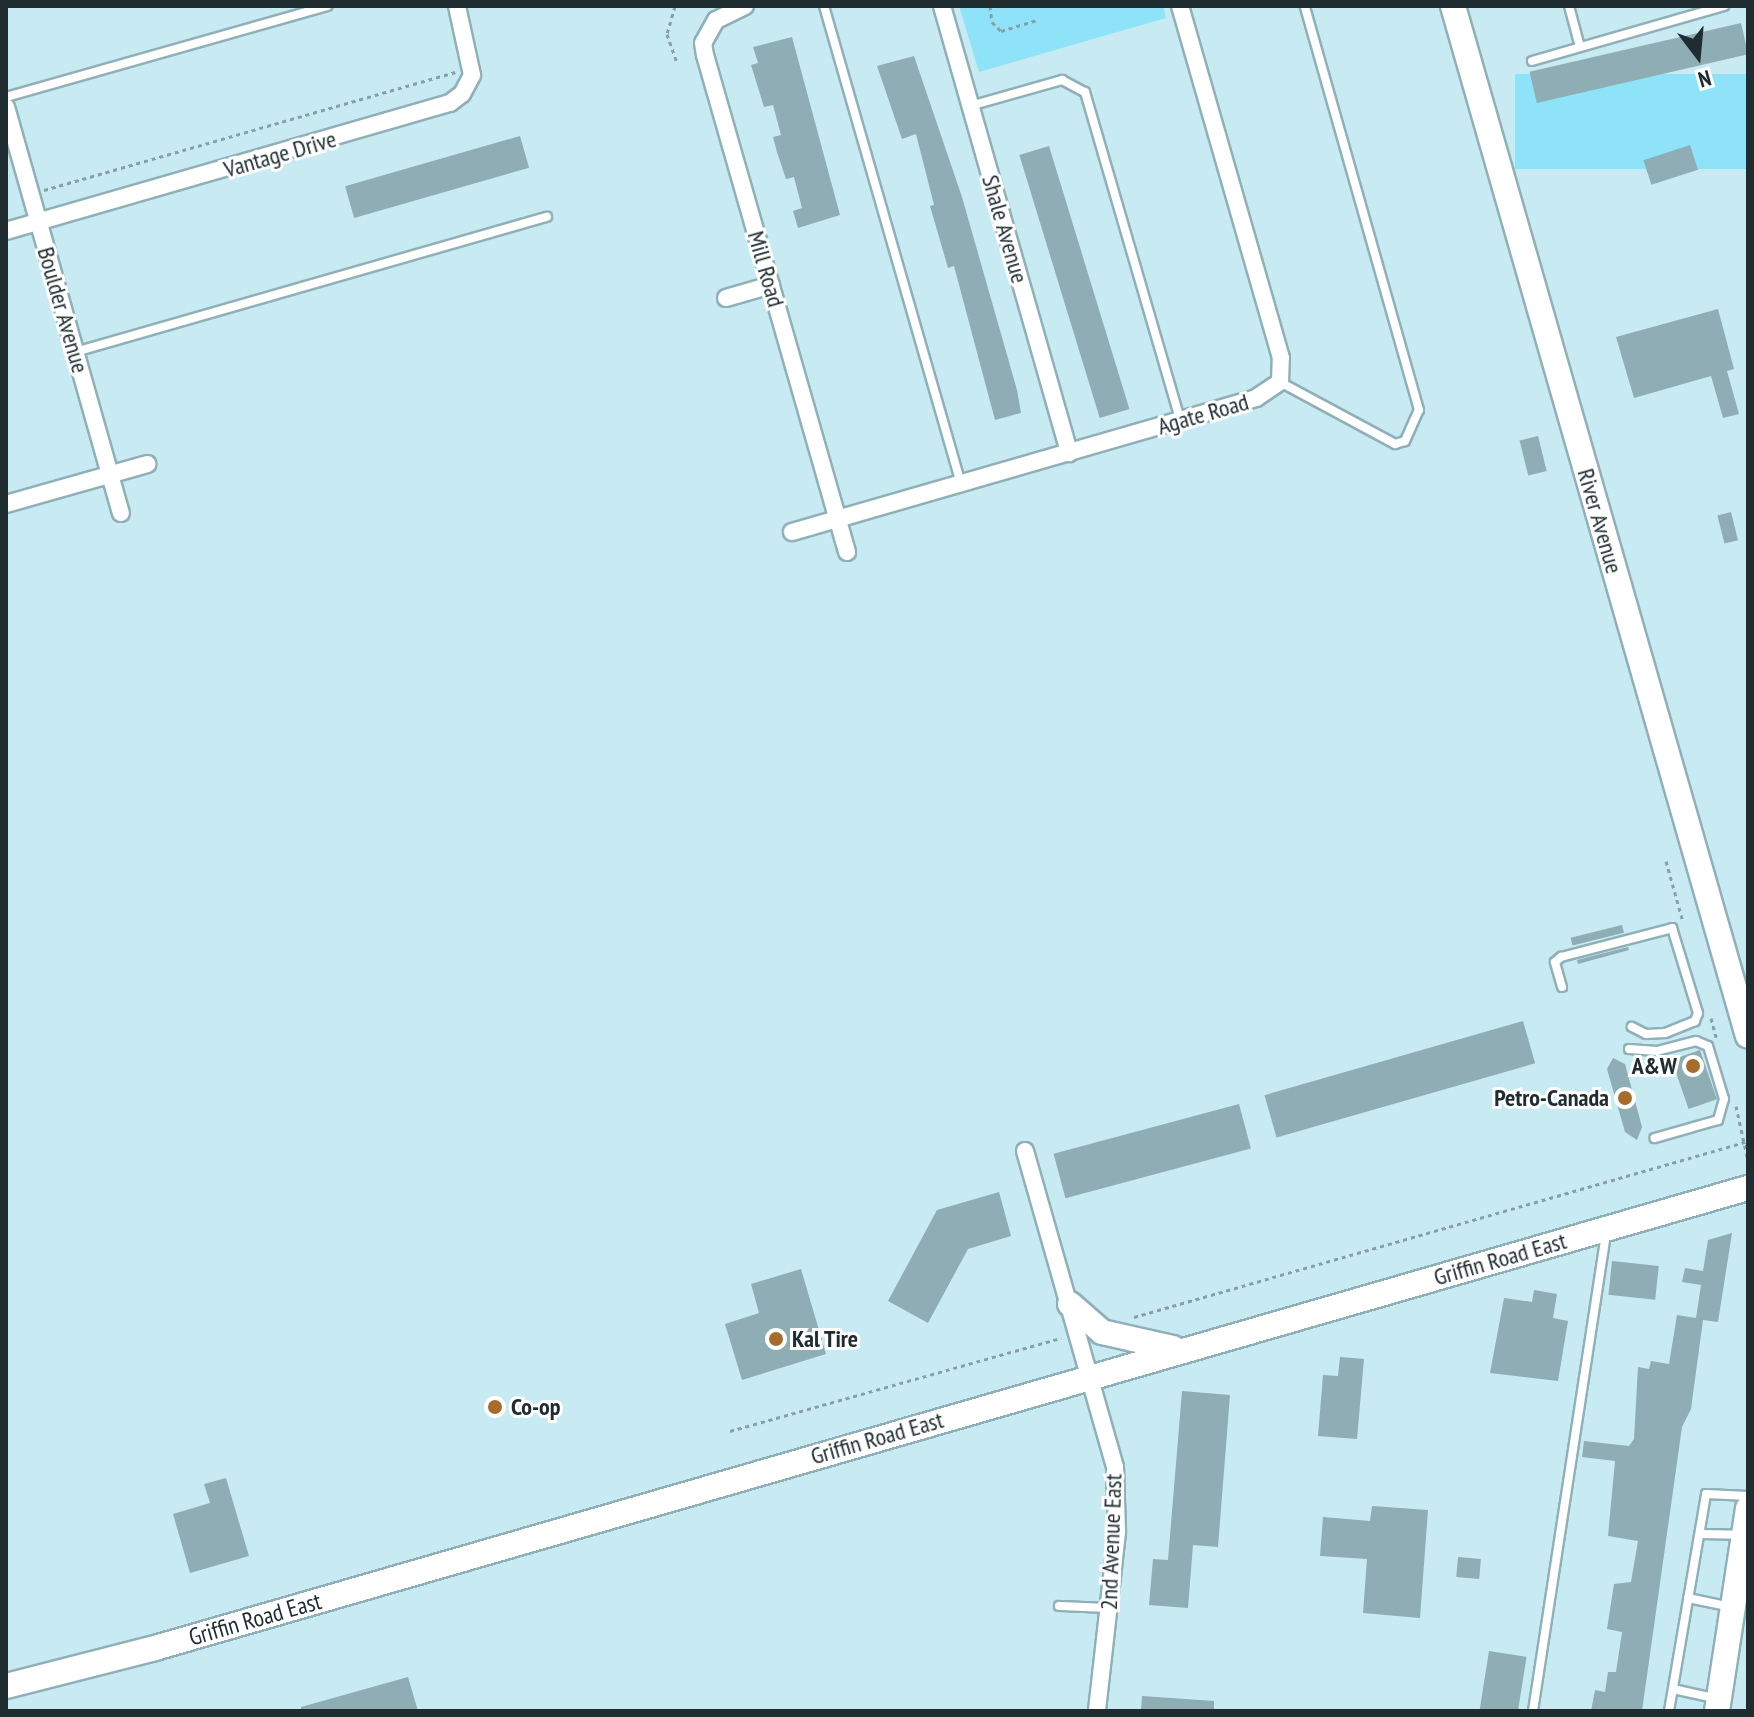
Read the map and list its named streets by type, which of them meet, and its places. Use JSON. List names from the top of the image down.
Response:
{
  "streets": {
    "main road": ["River Avenue", "Griffin Road East"],
    "street": [
      "Vantage Drive",
      "Shale Avenue",
      "Mill Road",
      "Boulder Avenue",
      "Agate Road",
      "2nd Avenue East"
    ]
  },
  "crossings": [
    ["Vantage Drive", "Boulder Avenue"],
    ["Shale Avenue", "Agate Road"],
    ["Mill Road", "Agate Road"],
    ["Griffin Road East", "2nd Avenue East"]
  ],
  "places": [
    "A&W",
    "Petro-Canada",
    "Kal Tire",
    "Co-op"
  ],
  "north": "bottom"
}
